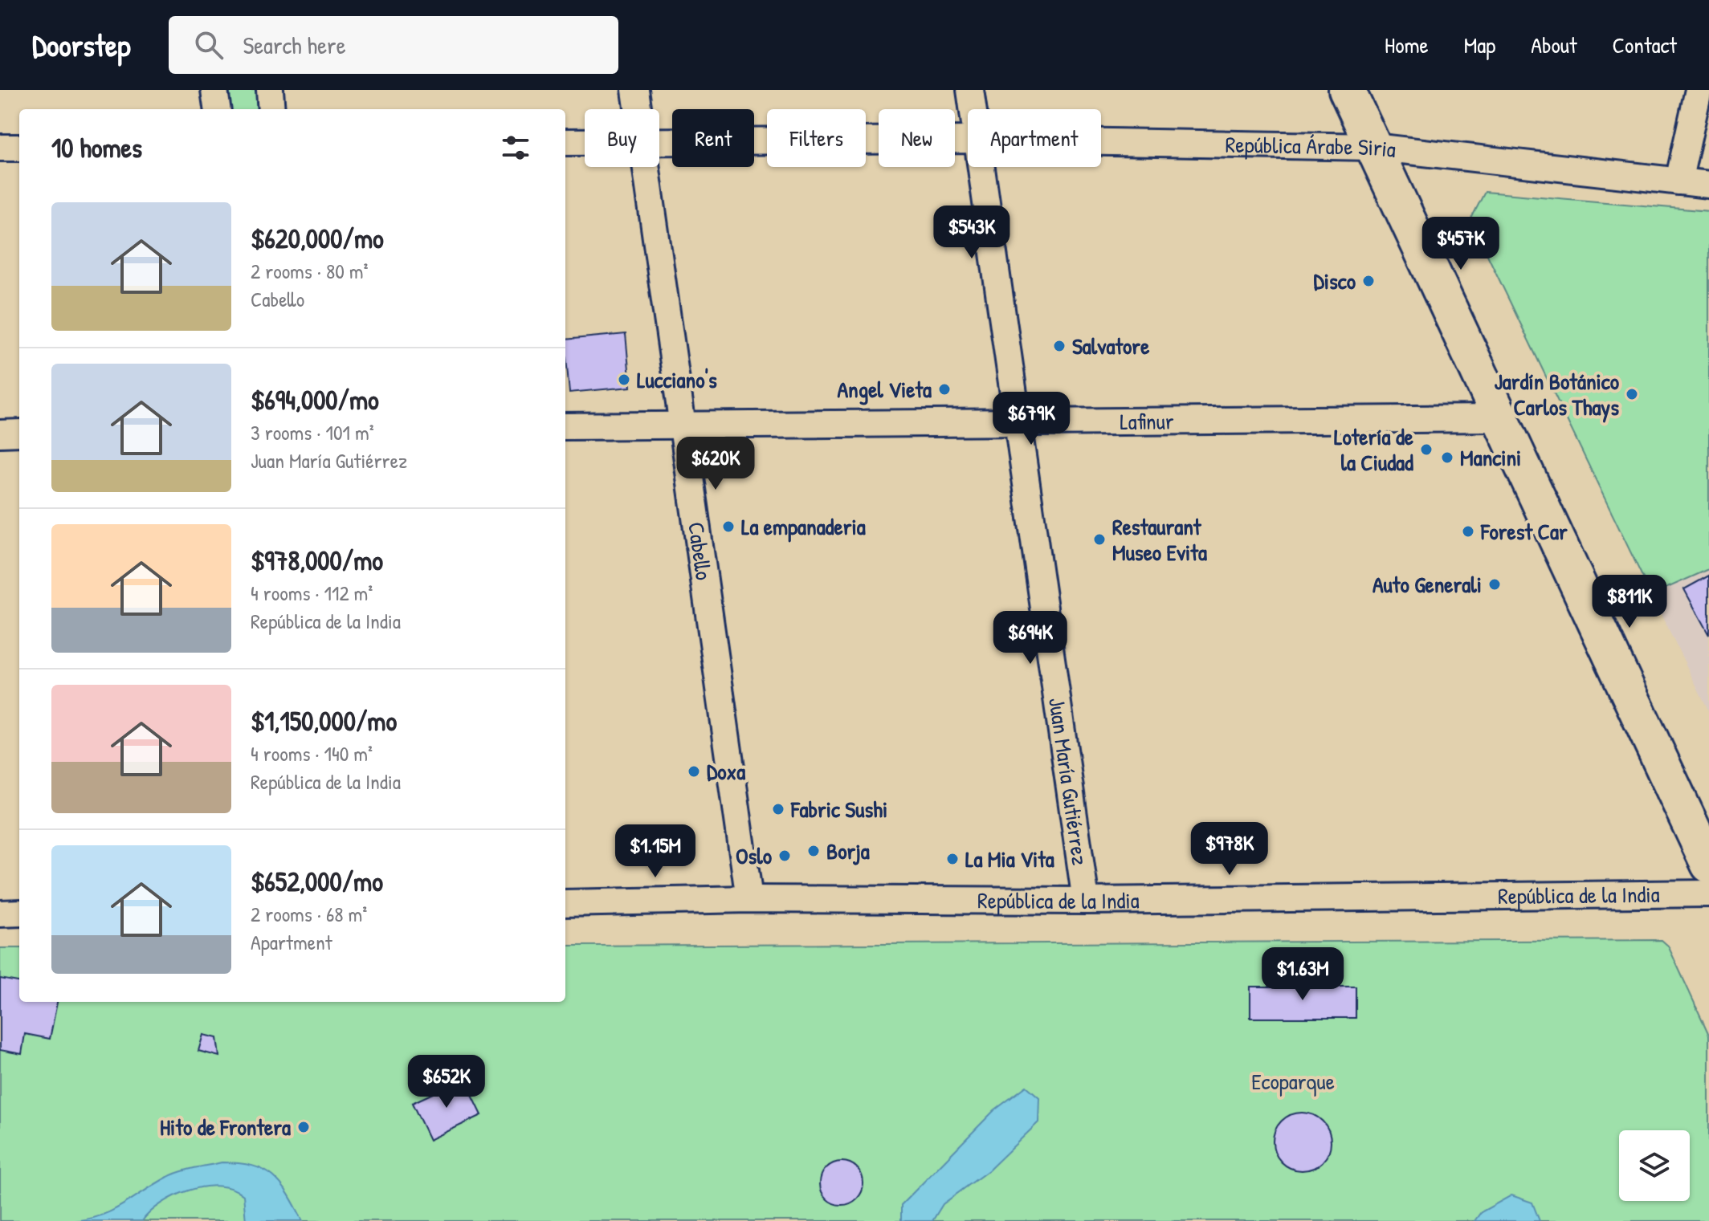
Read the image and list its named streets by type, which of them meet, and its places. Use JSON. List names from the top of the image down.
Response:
{
  "streets": {
    "street": [
      "República Árabe Siria",
      "Lafinur",
      "Cabello",
      "Juan María Gutiérrez",
      "República de la India"
    ]
  },
  "crossings": [
    ["Lafinur", "Cabello"],
    ["Lafinur", "Juan María Gutiérrez"],
    ["Cabello", "República de la India"],
    ["Juan María Gutiérrez", "República de la India"]
  ],
  "parks": ["Ecoparque"],
  "places": [
    "Disco",
    "Salvatore",
    "Lucciano's",
    "Angel Vieta",
    "Jardín Botánico Carlos Thays",
    "Lotería de la Ciudad",
    "Mancini",
    "La empanaderia",
    "Forest Car",
    "Restaurant Museo Evita",
    "Auto Generali",
    "Doxa",
    "Fabric Sushi",
    "Borja",
    "Oslo",
    "La Mia Vita",
    "Hito de Frontera"
  ],
  "page": {
    "header": "Doorstep",
    "search": "Search here",
    "nav": [
      "Home",
      "Map",
      "About",
      "Contact"
    ],
    "chip": [
      "Buy",
      "Rent",
      "Filters",
      "New",
      "Apartment"
    ],
    "heading": "10 homes",
    "list": [
      {
        "name": "$620,000/mo",
        "note": "2 rooms · 80 m² · Cabello"
      },
      {
        "name": "$694,000/mo",
        "note": "3 rooms · 101 m² · Juan María Gutiérrez"
      },
      {
        "name": "$978,000/mo",
        "note": "4 rooms · 112 m² · República de la India"
      },
      {
        "name": "$1,150,000/mo",
        "note": "4 rooms · 140 m² · República de la India"
      },
      {
        "name": "$652,000/mo",
        "note": "2 rooms · 68 m² · Apartment"
      }
    ],
    "price": [
      "$543K",
      "$457K",
      "$679K",
      "$620K",
      "$811K",
      "$694K",
      "$978K",
      "$1.15M",
      "$1.63M",
      "$652K"
    ]
  }
}
